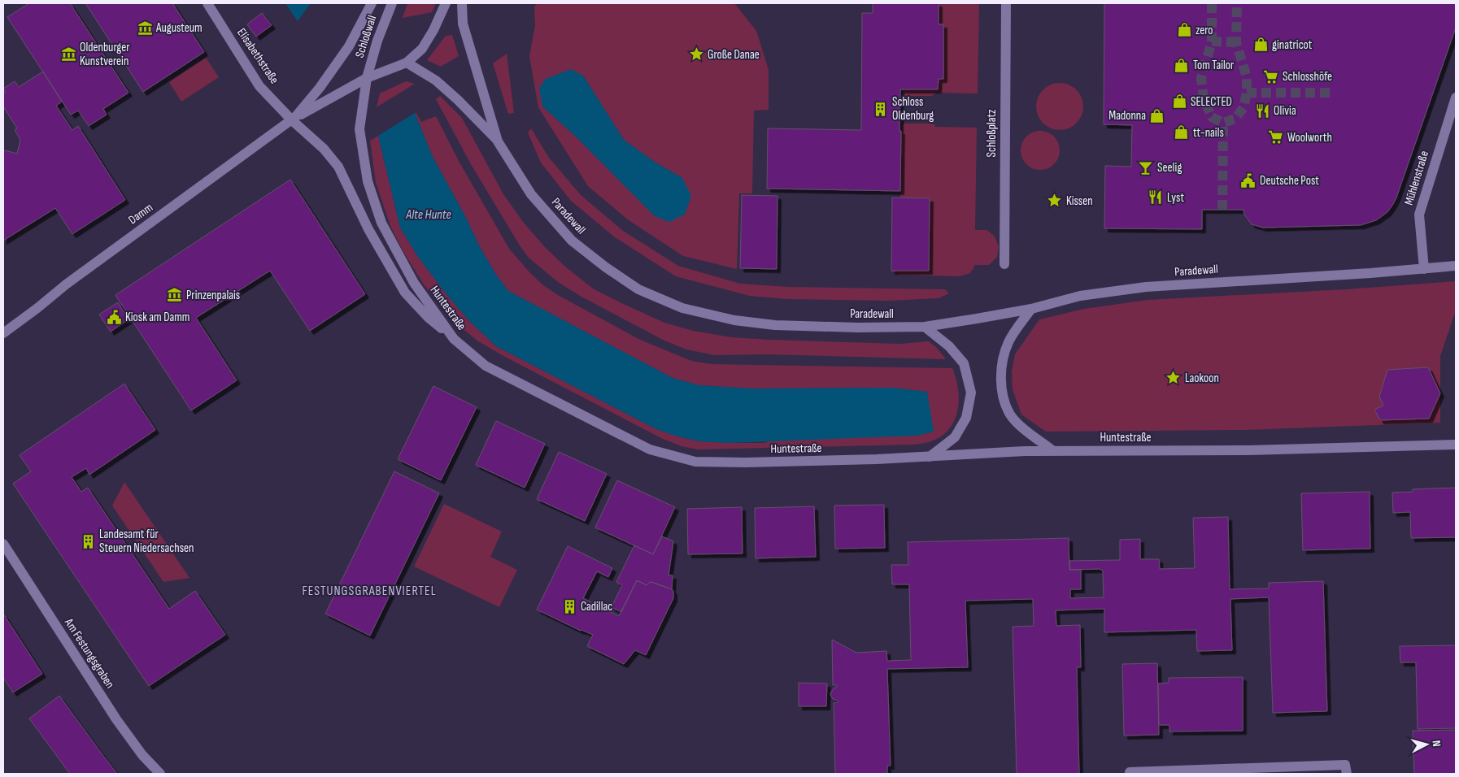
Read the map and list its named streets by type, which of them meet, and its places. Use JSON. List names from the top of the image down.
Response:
{
  "streets": {
    "street": [
      "Schloßwall",
      "Elisabethstraße",
      "Schloßplatz",
      "Mühlenstraße",
      "Damm",
      "Paradewall",
      "Huntestraße",
      "Am Festungsgraben"
    ]
  },
  "crossings": [
    ["Schloßwall", "Huntestraße"],
    ["Elisabethstraße", "Damm"],
    ["Elisabethstraße", "Huntestraße"],
    ["Mühlenstraße", "Paradewall"]
  ],
  "districts": ["FESTUNGSGRABENVIERTEL"],
  "water": ["Alte Hunte"],
  "places": {
    "museum": ["Augusteum", "Oldenburger Kunstverein", "Prinzenpalais"],
    "shop": [
      "zero",
      "ginatricot",
      "Tom Tailor",
      "SELECTED",
      "Madonna",
      "tt-nails"
    ],
    "place": ["Große Danae", "Kissen", "Laokoon"],
    "supermarket": ["Schlosshöfe", "Woolworth"],
    "building": ["Schloss Oldenburg", "Landesamt für Steuern Niedersachsen", "Cadillac"],
    "restaurant": ["Olivia", "Lyst"],
    "bar": ["Seelig"],
    "public building": ["Deutsche Post", "Kiosk am Damm"]
  },
  "north": "right"
}
